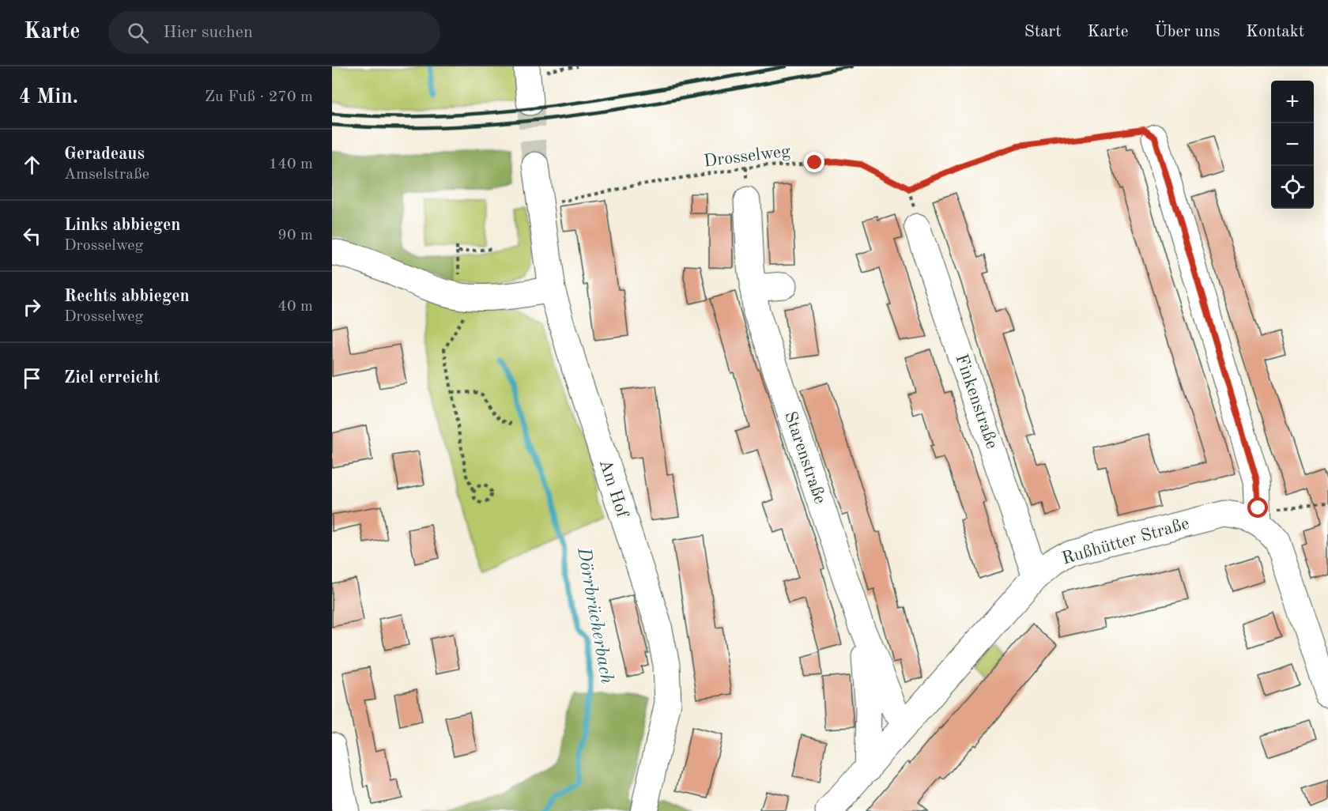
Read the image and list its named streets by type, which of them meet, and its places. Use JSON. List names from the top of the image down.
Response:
{
  "streets": {
    "street": [
      "Finkenstraße",
      "Starenstraße",
      "Am Hof",
      "Rußhütter Straße"
    ],
    "path": ["Drosselweg"]
  },
  "crossings": [
    ["Finkenstraße", "Rußhütter Straße"],
    ["Starenstraße", "Rußhütter Straße"]
  ],
  "water": ["Dörrbrücherbach"],
  "page": {
    "header": "Karte",
    "search": "Hier suchen",
    "nav": [
      "Start",
      "Karte",
      "Über uns",
      "Kontakt"
    ],
    "heading": ["4 Min.", "Zu Fuß · 270 m"],
    "map_buttons": ["+", "−"],
    "list": [
      ["Geradeaus", "Amselstraße", "140 m"],
      ["Links abbiegen", "Drosselweg", "90 m"],
      ["Rechts abbiegen", "Drosselweg", "40 m"],
      "Ziel erreicht"
    ]
  }
}
